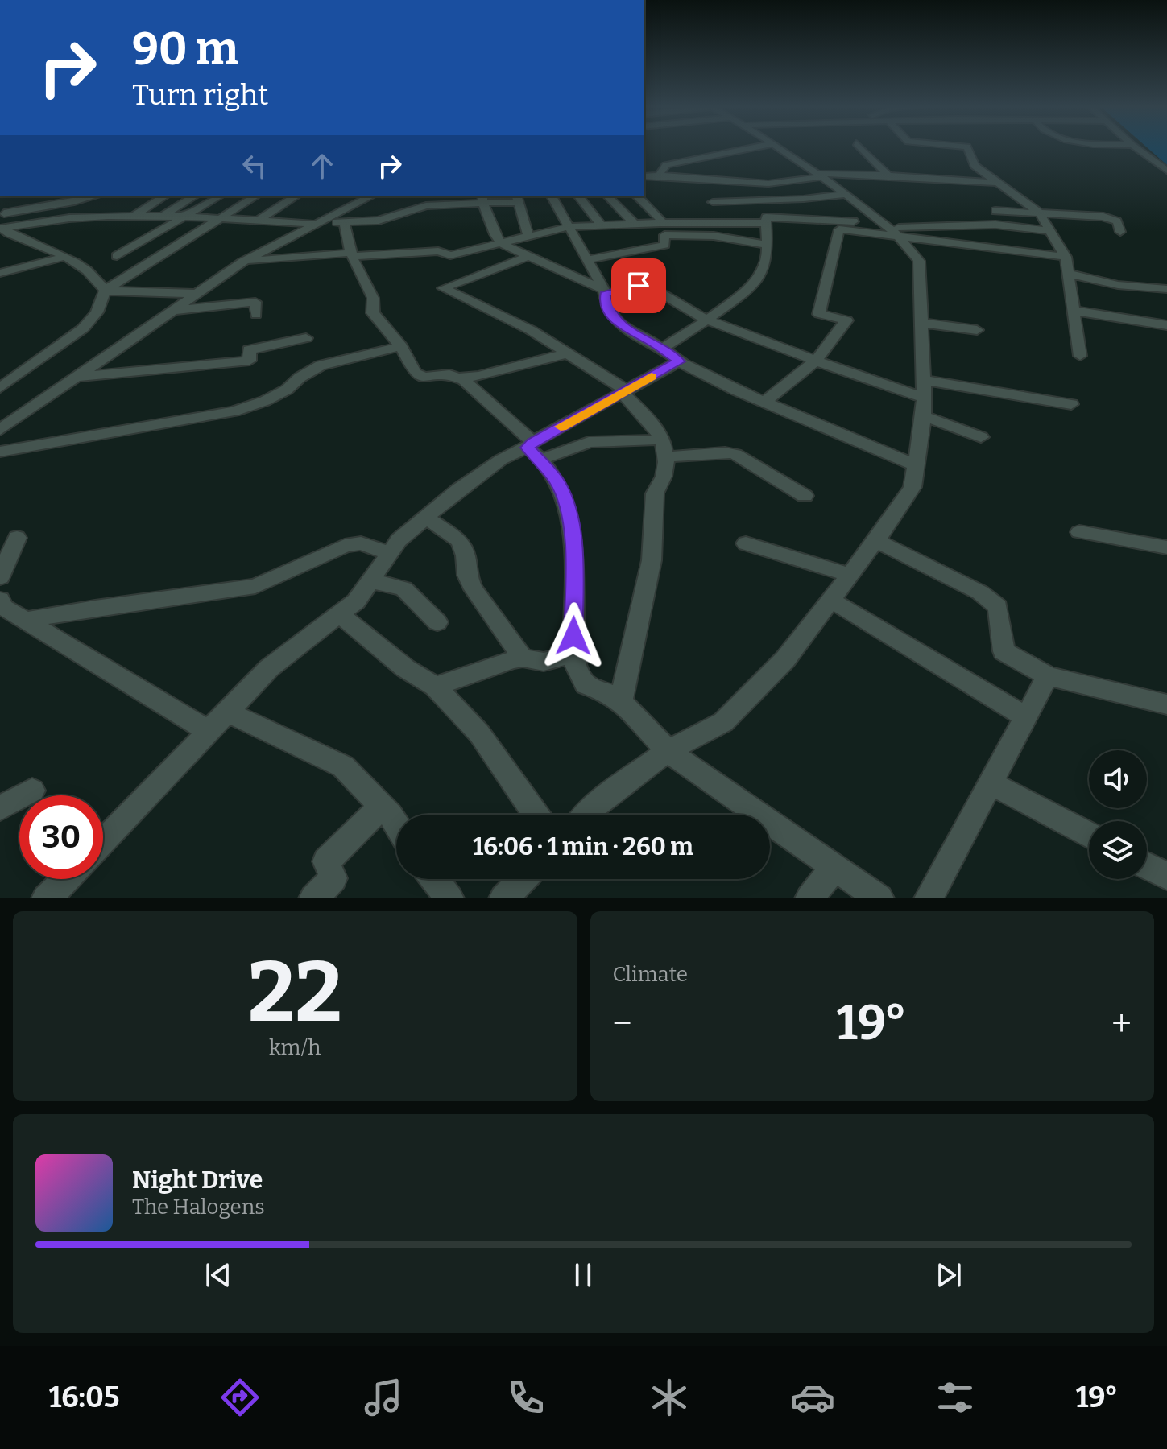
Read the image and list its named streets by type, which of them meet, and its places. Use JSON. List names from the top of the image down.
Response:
{
  "page": {
    "turn": ["90 m", "Turn right"],
    "limit": "30",
    "trip": "16:06 · 1 min · 260 m",
    "tile": [
      ["22", "km/h"],
      "Climate"
    ],
    "heat": ["−", "19°", "+"],
    "song": ["Night Drive", "The Halogens"],
    "tabs": ["16:05", "19°"]
  }
}
